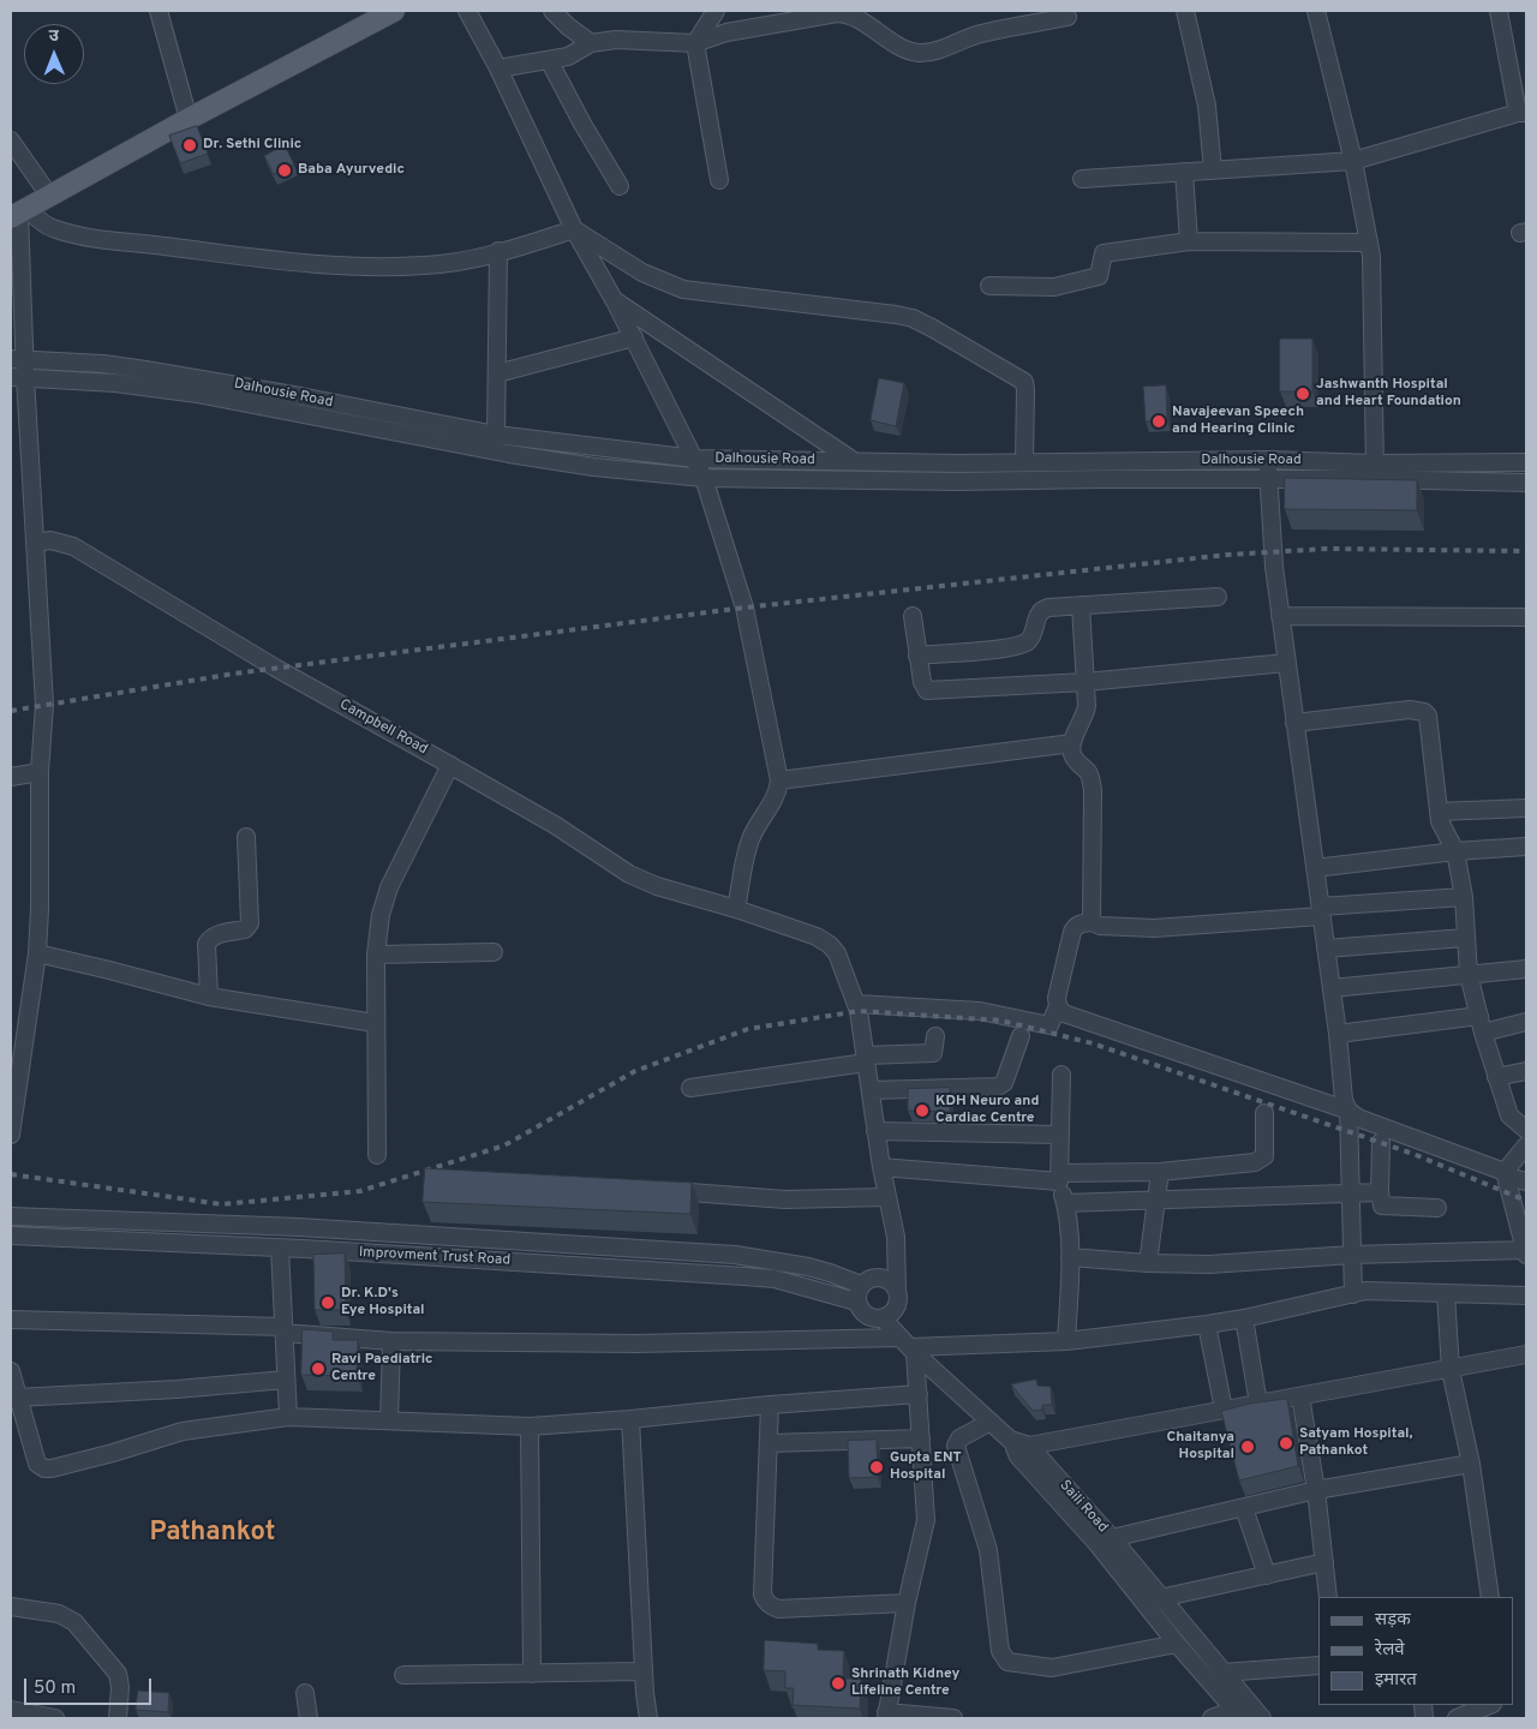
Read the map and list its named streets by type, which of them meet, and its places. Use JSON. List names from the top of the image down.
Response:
{
  "streets": {
    "street": [
      "Dalhousie Road",
      "Campbell Road",
      "Improvment Trust Road",
      "Saili Road"
    ]
  },
  "crossings": [
    ["Campbell Road", "Improvment Trust Road"]
  ],
  "districts": ["Pathankot"],
  "places": [
    "Dr. Sethi Clinic",
    "Baba Ayurvedic",
    "Jashwanth Hospital and Heart Foundation",
    "Navajeevan Speech and Hearing Clinic",
    "KDH Neuro and Cardiac Centre",
    "Dr. K.D's Eye Hospital",
    "Ravi Paediatric Centre",
    "Satyam Hospital, Pathankot",
    "Chaitanya Hospital",
    "Gupta ENT Hospital",
    "Shrinath Kidney Lifeline Centre"
  ],
  "legend": ["सड़क", "रेलवे", "इमारत"],
  "scale_bar": "50 m",
  "north": "top"
}
